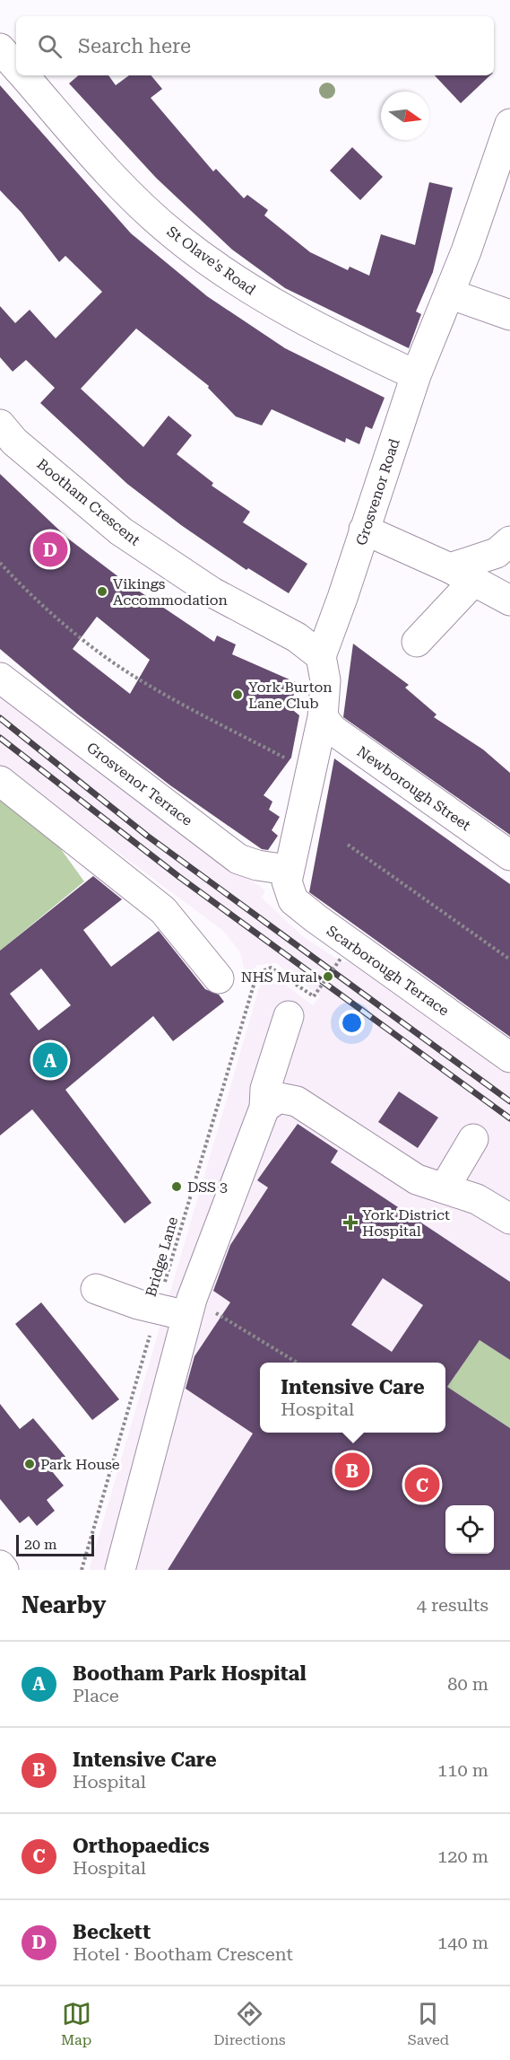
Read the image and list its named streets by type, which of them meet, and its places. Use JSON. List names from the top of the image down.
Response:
{
  "streets": {
    "street": [
      "St Olave's Road",
      "Grosvenor Road",
      "Bootham Crescent",
      "Grosvenor Terrace",
      "Newborough Street",
      "Scarborough Terrace"
    ],
    "path": ["Bridge Lane"]
  },
  "crossings": [
    ["St Olave's Road", "Grosvenor Road"],
    ["Grosvenor Road", "Bootham Crescent"],
    ["Grosvenor Road", "Grosvenor Terrace"],
    ["Grosvenor Road", "Newborough Street"],
    ["Grosvenor Road", "Scarborough Terrace"],
    ["Grosvenor Terrace", "Scarborough Terrace"]
  ],
  "places": {
    "other": [
      "Vikings Accommodation",
      "York Burton Lane Club",
      "NHS Mural",
      "DSS 3",
      "Park House"
    ],
    "health": ["York District Hospital"]
  },
  "scale_bar": "20 m",
  "north": "right",
  "page": {
    "search": "Search here",
    "pins": [
      "D",
      "A",
      "B",
      "C"
    ],
    "popup": ["Intensive Care", "Hospital"],
    "scale": "20 m",
    "heading": ["Nearby", "4 results"],
    "list": [
      {
        "mark": "A",
        "name": "Bootham Park Hospital",
        "note": "Place",
        "value": "80 m"
      },
      {
        "mark": "B",
        "name": "Intensive Care",
        "note": "Hospital",
        "value": "110 m"
      },
      {
        "mark": "C",
        "name": "Orthopaedics",
        "note": "Hospital",
        "value": "120 m"
      },
      {
        "mark": "D",
        "name": "Beckett",
        "note": "Hotel · Bootham Crescent",
        "value": "140 m"
      }
    ],
    "nav": ["Map", "Directions", "Saved"]
  }
}
